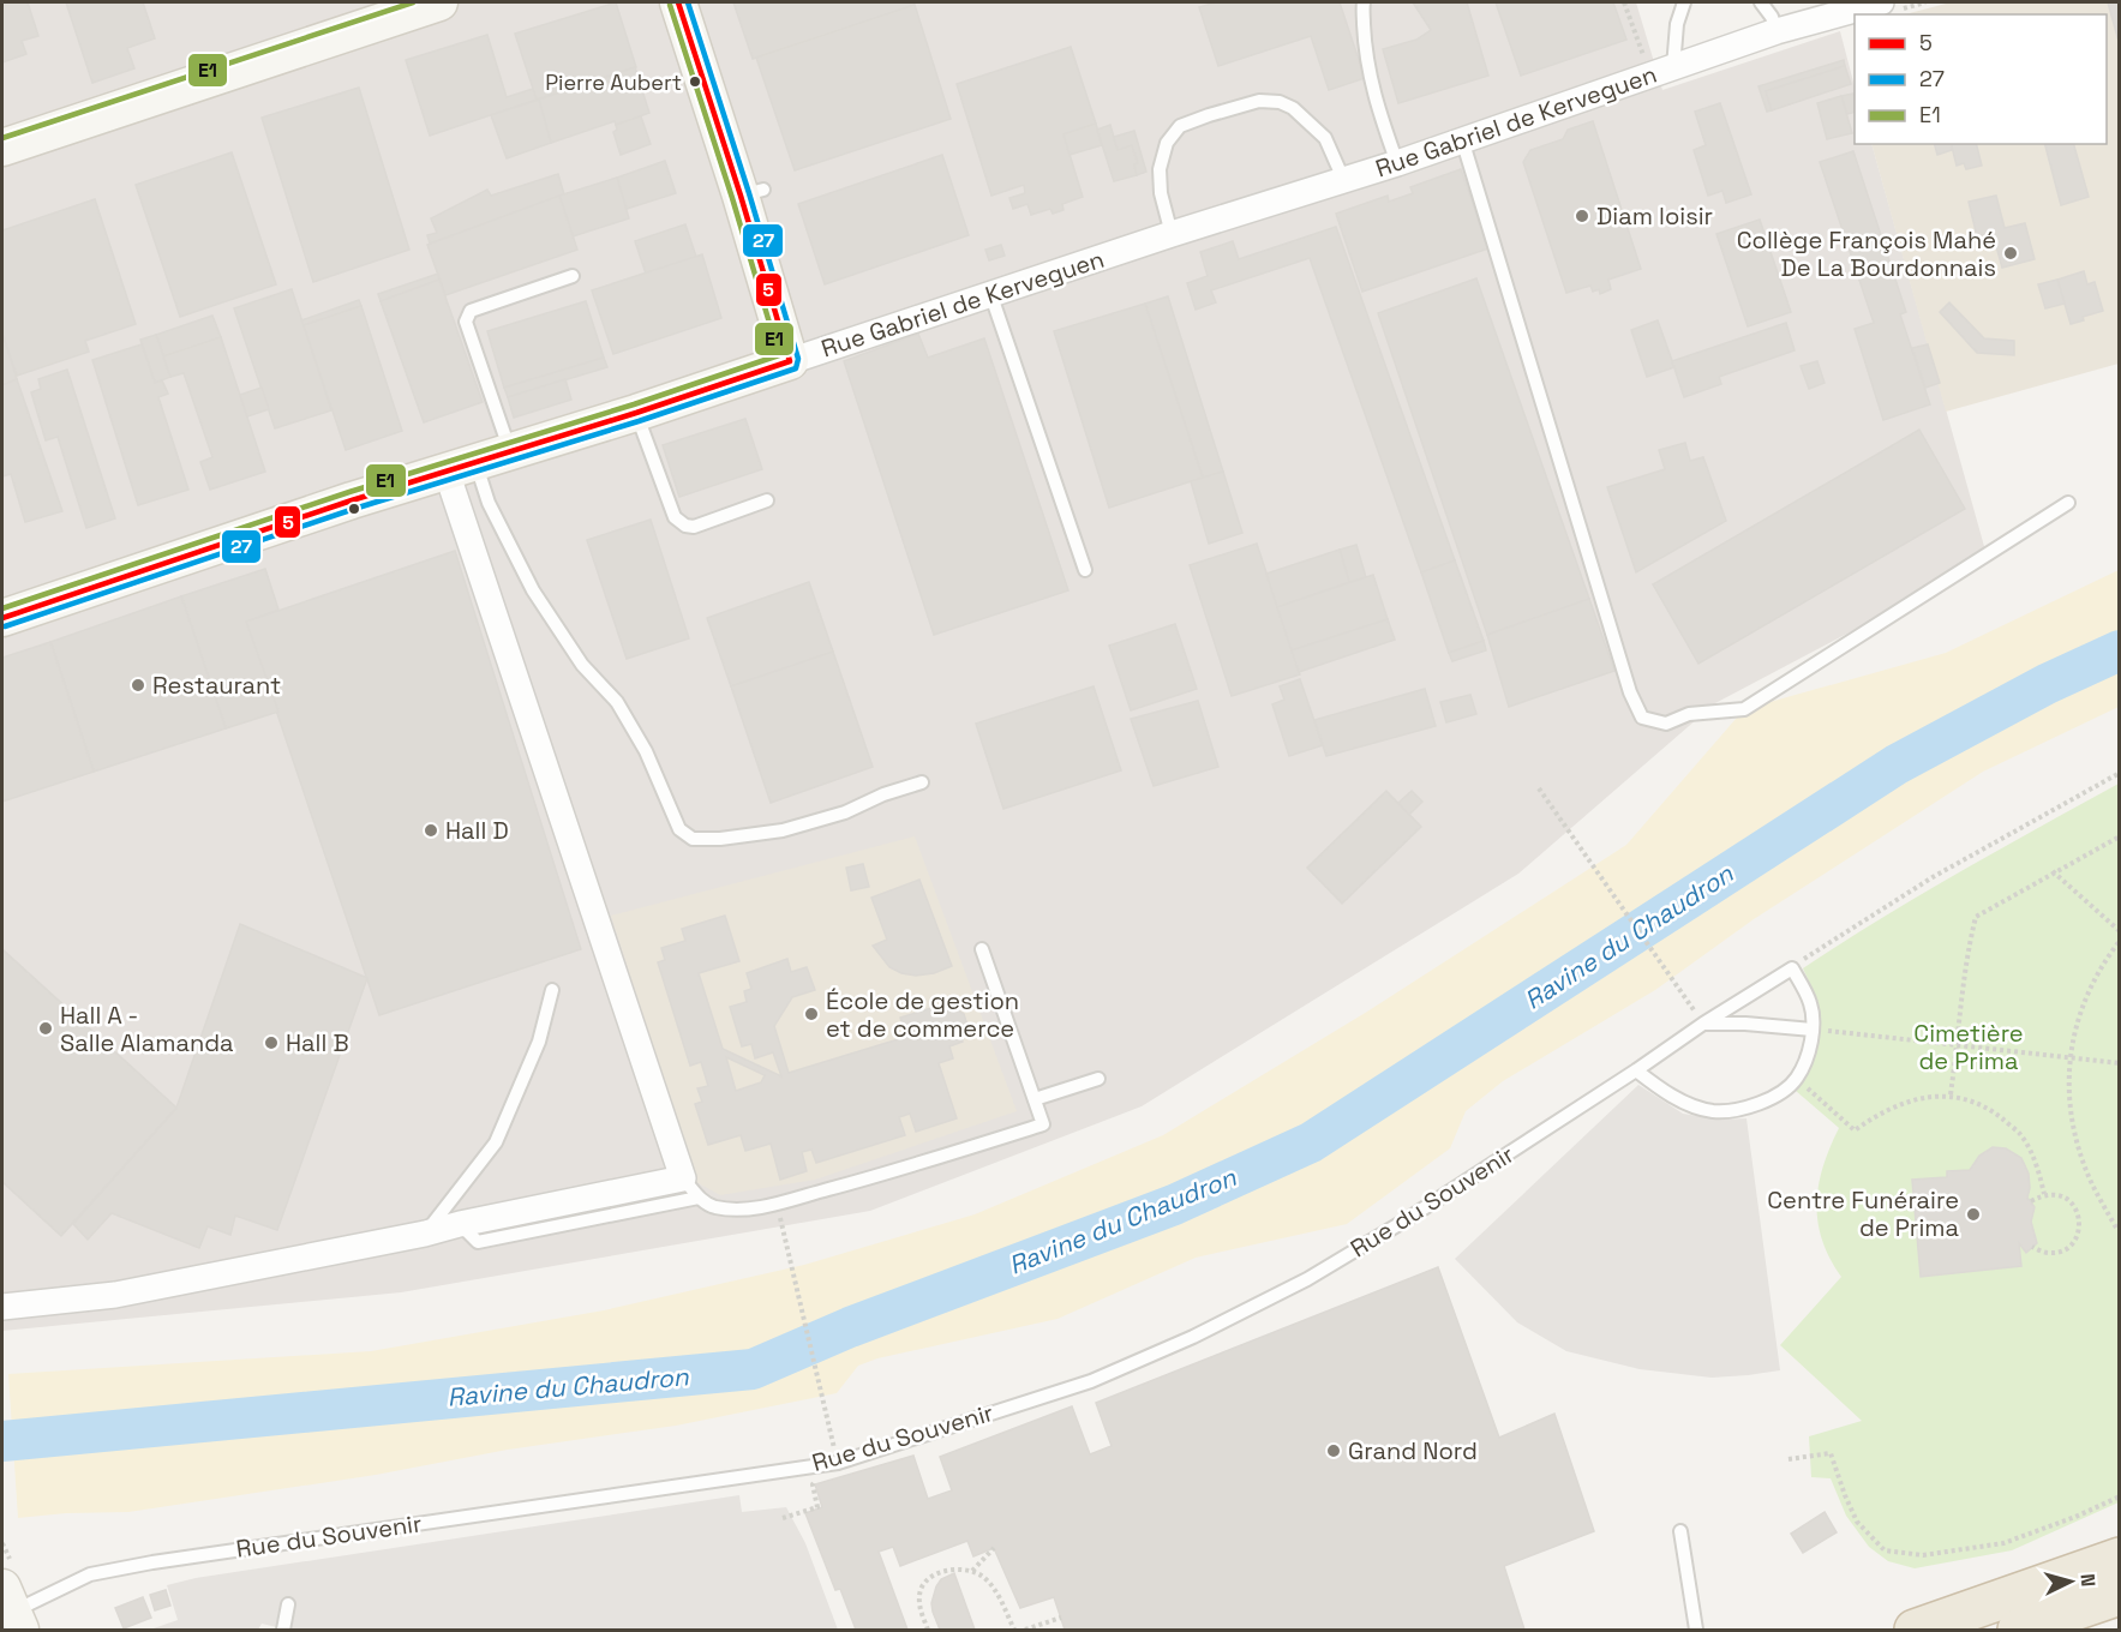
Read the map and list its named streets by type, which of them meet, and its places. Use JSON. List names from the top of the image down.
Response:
{
  "streets": {
    "street": ["Rue Gabriel de Kerveguen"],
    "lane": ["Rue du Souvenir"]
  },
  "water": ["Ravine du Chaudron"],
  "parks": ["Cimetière de Prima"],
  "places": [
    "Pierre Aubert",
    "Diam loisir",
    "Collège François Mahé De La Bourdonnais",
    "Restaurant",
    "Hall D",
    "École de gestion et de commerce",
    "Hall A - Salle Alamanda",
    "Hall B",
    "Centre Funéraire de Prima",
    "Grand Nord"
  ],
  "lines": ["transit line 5", "transit line 27", "transit line E1"],
  "legend": ["5", "27", "E1"],
  "north": "right"
}
